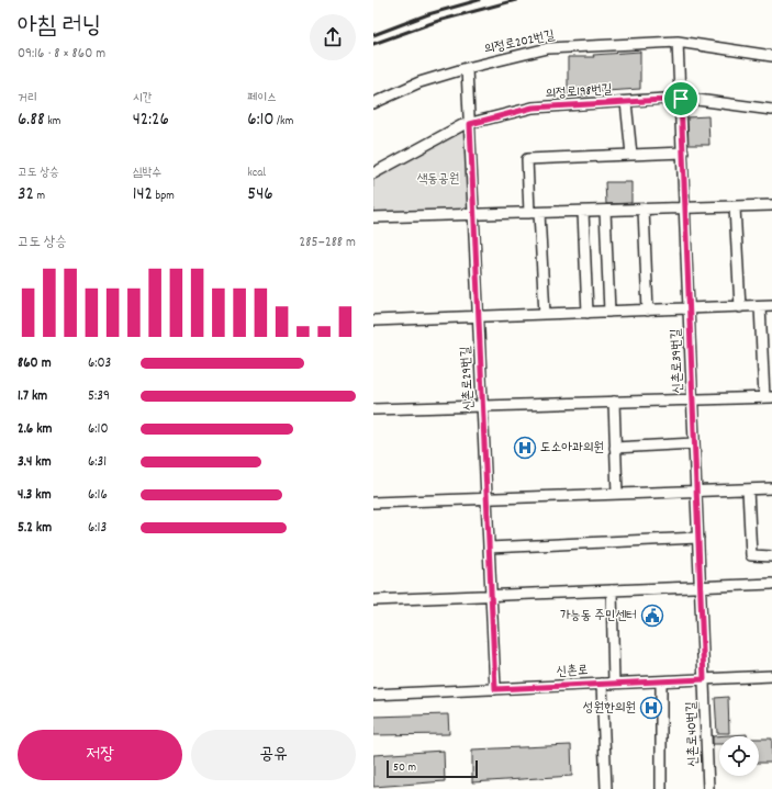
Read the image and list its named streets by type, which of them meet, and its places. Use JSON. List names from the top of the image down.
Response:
{
  "streets": {
    "street": [
      "의정로202번길",
      "의정로198번길",
      "신촌로39번길",
      "신촌로29번길",
      "신촌로",
      "신촌로40번길"
    ]
  },
  "crossings": [
    ["의정로202번길", "신촌로39번길"],
    ["의정로202번길", "신촌로29번길"],
    ["의정로198번길", "신촌로39번길"],
    ["의정로198번길", "신촌로29번길"],
    ["신촌로39번길", "신촌로"],
    ["신촌로39번길", "신촌로40번길"],
    ["신촌로29번길", "신촌로"],
    ["신촌로", "신촌로40번길"]
  ],
  "parks": ["색동공원"],
  "places": {
    "hospital": ["도소아과의원", "성원한의원"],
    "public building": ["가능동 주민센터"]
  },
  "scale_bar": "50 m",
  "page": {
    "heading": ["아침 러닝", "09:16 · 8 × 860 m"],
    "stats": [
      ["거리", "6.88 km"],
      ["시간", "42:26"],
      ["페이스", "6:10 /km"],
      ["고도 상승", "32 m"],
      ["심박수", "142 bpm"],
      ["kcal", "546"]
    ],
    "chart": ["고도 상승", "285–288 m"],
    "list": [
      {
        "name": "860 m",
        "note": "6:03"
      },
      {
        "name": "1.7 km",
        "note": "5:39"
      },
      {
        "name": "2.6 km",
        "note": "6:10"
      },
      {
        "name": "3.4 km",
        "note": "6:31"
      },
      {
        "name": "4.3 km",
        "note": "6:16"
      },
      {
        "name": "5.2 km",
        "note": "6:13"
      }
    ],
    "buttons": ["저장", "공유"],
    "scale": "50 m"
  }
}
